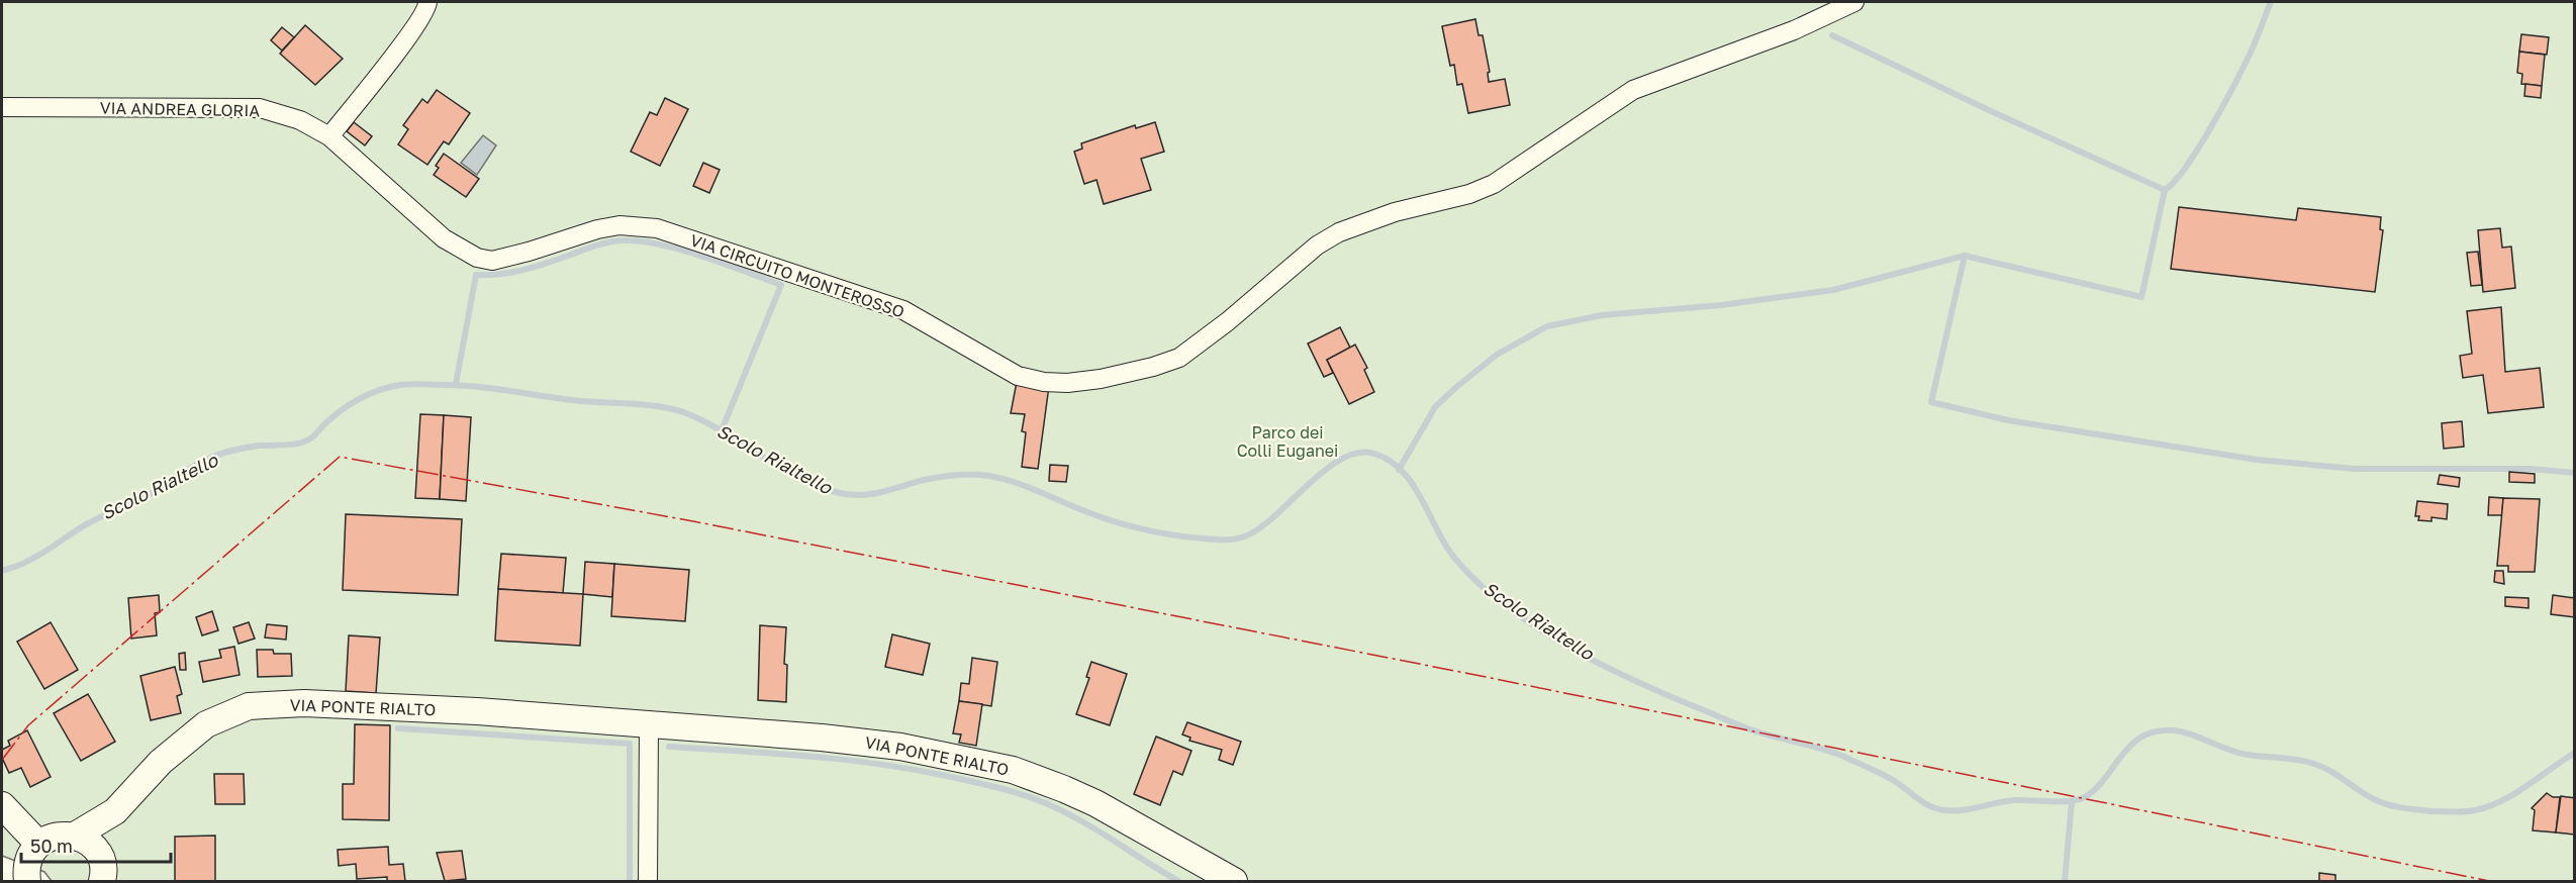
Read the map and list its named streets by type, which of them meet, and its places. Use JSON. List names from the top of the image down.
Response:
{
  "streets": {
    "main road": ["VIA PONTE RIALTO"],
    "street": ["VIA ANDREA GLORIA", "VIA CIRCUITO MONTEROSSO"]
  },
  "crossings": [
    ["VIA ANDREA GLORIA", "VIA CIRCUITO MONTEROSSO"]
  ],
  "water": ["Scolo Rialtello"],
  "parks": ["Parco dei Colli Euganei"],
  "scale_bar": "50 m"
}
